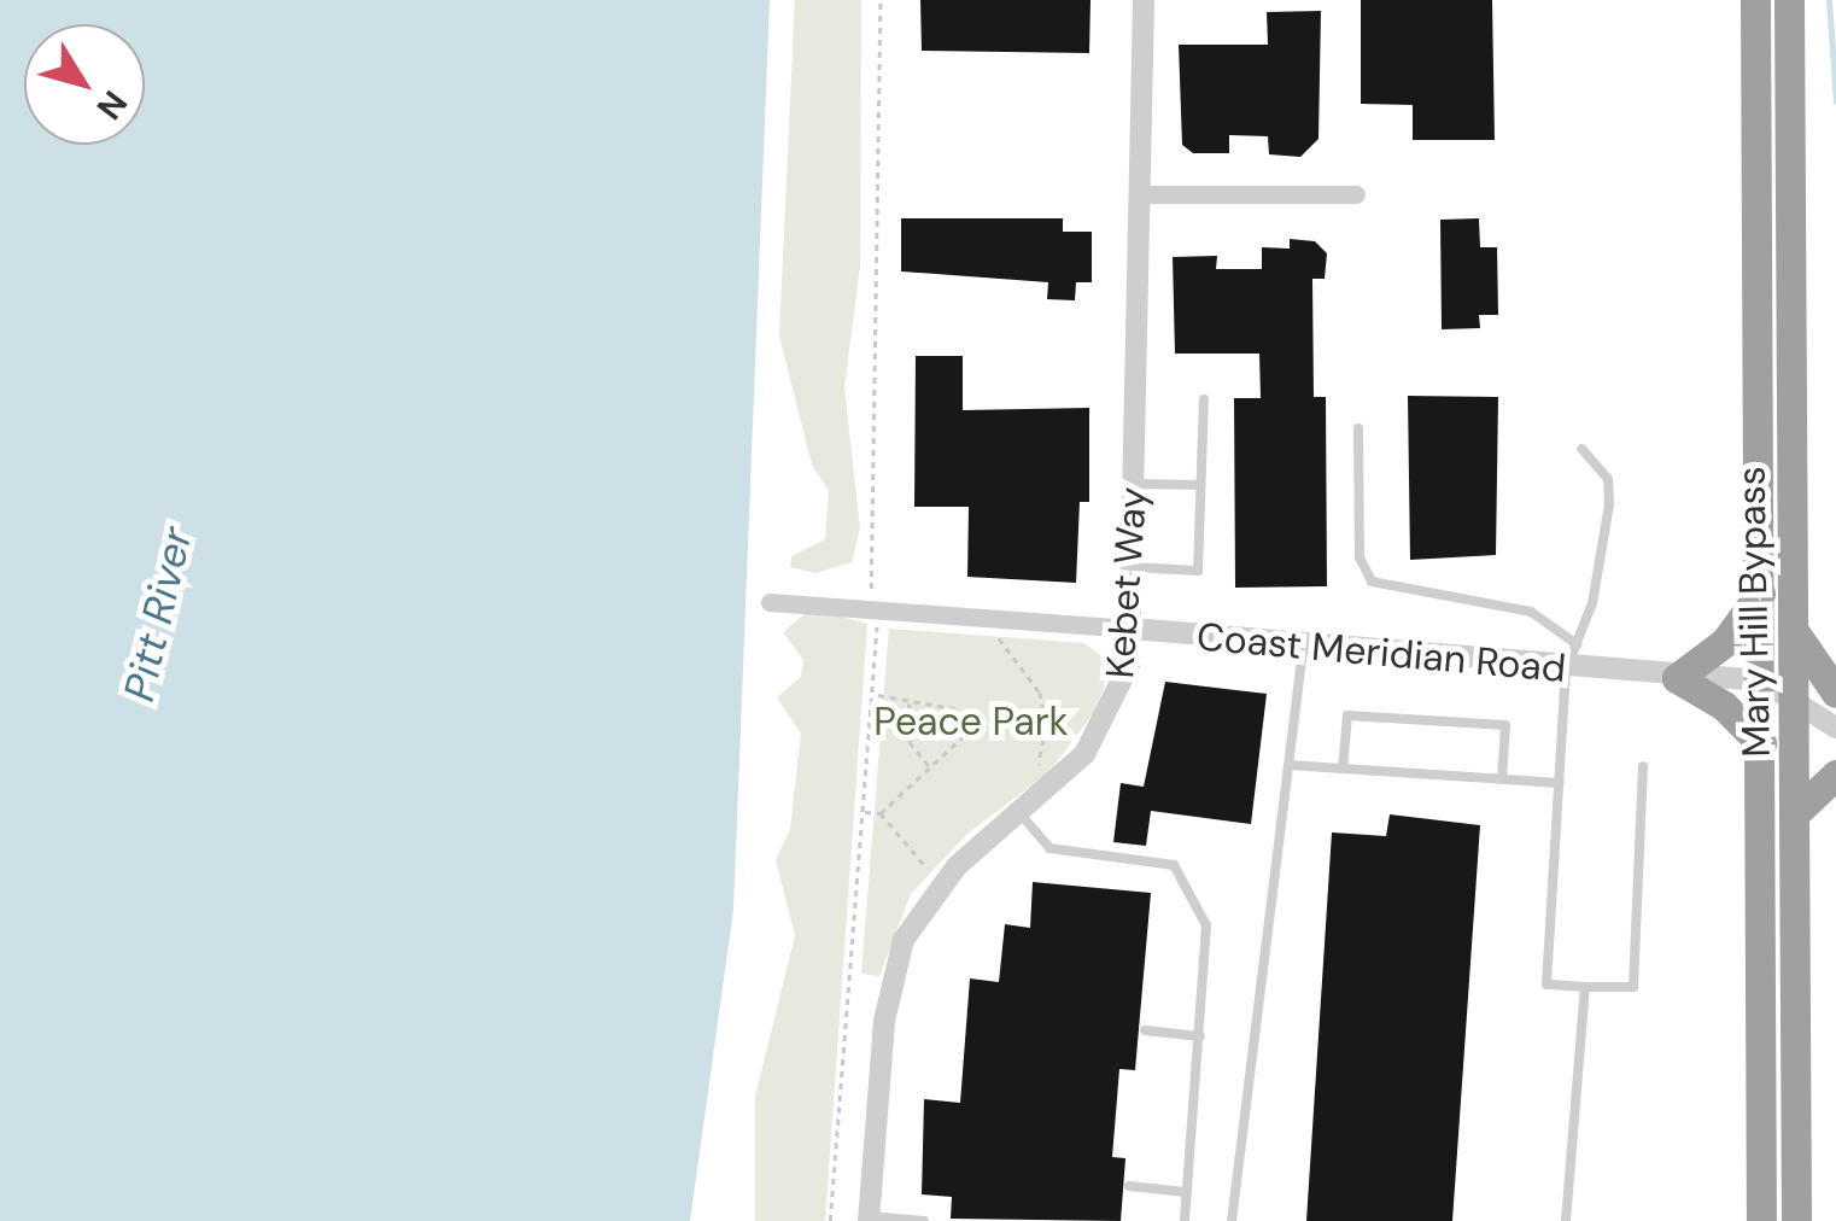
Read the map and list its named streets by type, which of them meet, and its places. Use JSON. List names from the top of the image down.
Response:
{
  "streets": {
    "highway": ["Mary Hill Bypass"],
    "street": ["Kebet Way", "Coast Meridian Road"]
  },
  "crossings": [
    ["Kebet Way", "Coast Meridian Road"],
    ["Mary Hill Bypass", "Coast Meridian Road"]
  ],
  "water": ["Pitt River"],
  "parks": ["Peace Park"],
  "north": "bottom right"
}
